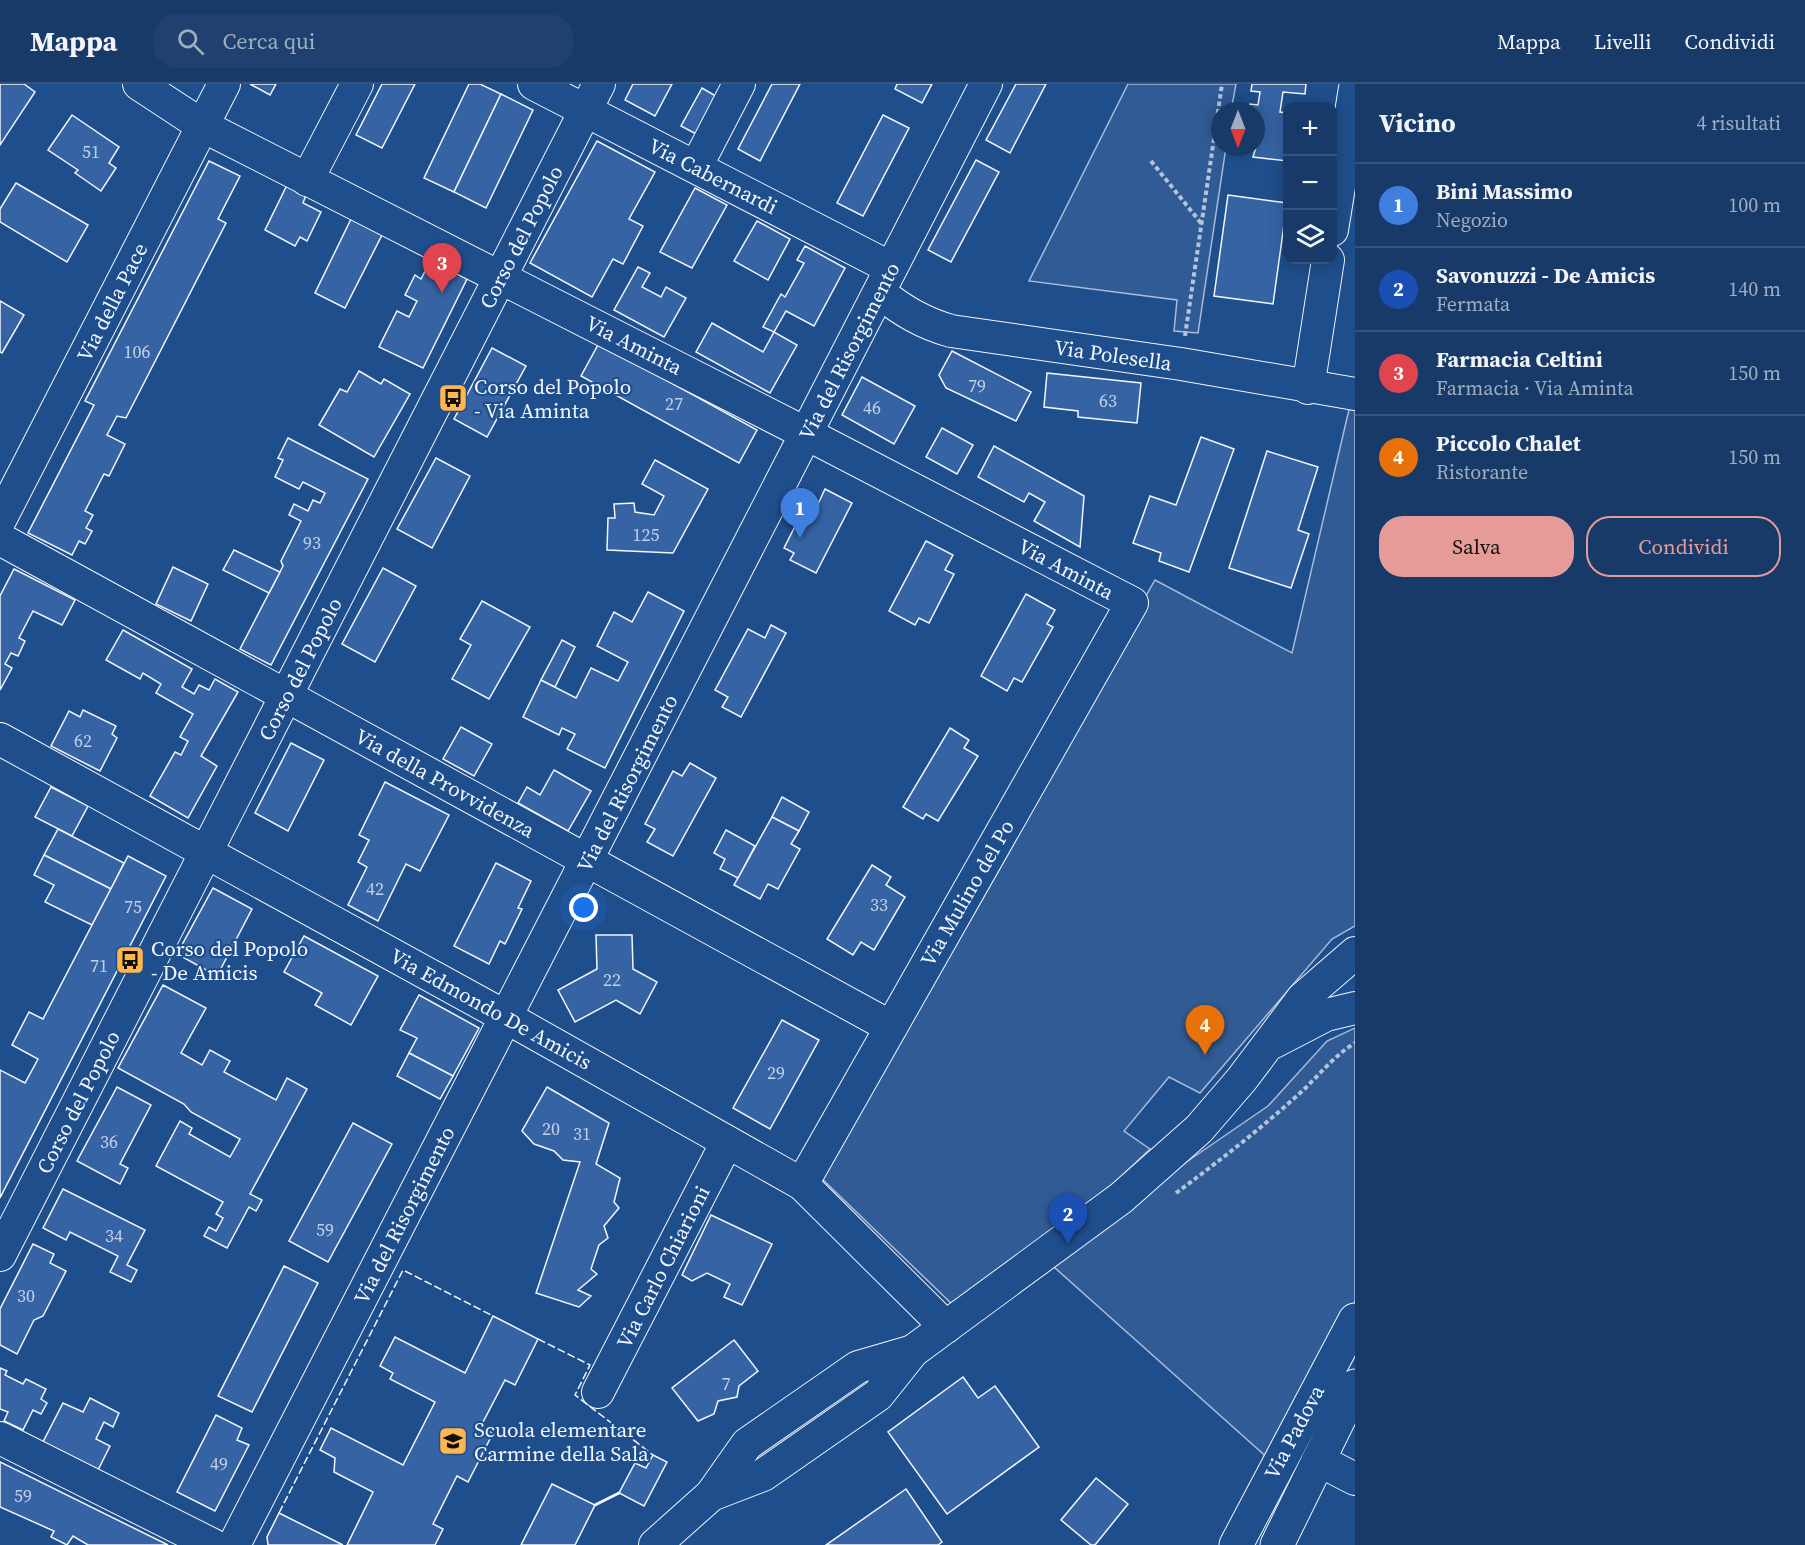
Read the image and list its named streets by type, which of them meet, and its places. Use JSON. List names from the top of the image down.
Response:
{
  "streets": {
    "main road": ["Via Padova"],
    "street": [
      "Via Cabernardi",
      "Corso del Popolo",
      "Via della Pace",
      "Via Aminta",
      "Via del Risorgimento",
      "Via Polesella",
      "Via della Provvidenza",
      "Via Mulino del Po",
      "Via Edmondo De Amicis",
      "Via Carlo Chiarioni"
    ]
  },
  "crossings": [
    ["Via Cabernardi", "Corso del Popolo"],
    ["Via Cabernardi", "Via del Risorgimento"],
    ["Via Cabernardi", "Via Polesella"],
    ["Corso del Popolo", "Via Aminta"],
    ["Corso del Popolo", "Via della Provvidenza"],
    ["Corso del Popolo", "Via Edmondo De Amicis"],
    ["Via della Pace", "Via Aminta"],
    ["Via Aminta", "Via del Risorgimento"],
    ["Via Aminta", "Via Mulino del Po"],
    ["Via del Risorgimento", "Via Polesella"],
    ["Via del Risorgimento", "Via della Provvidenza"],
    ["Via del Risorgimento", "Via Edmondo De Amicis"],
    ["Via della Provvidenza", "Via Mulino del Po"],
    ["Via Mulino del Po", "Via Edmondo De Amicis"],
    ["Via Edmondo De Amicis", "Via Carlo Chiarioni"]
  ],
  "places": {
    "bus stop": ["Corso del Popolo - Via Aminta", "Corso del Popolo - De Amicis"],
    "school or university": ["Scuola elementare Carmine della Sala"]
  },
  "house_numbers": [
    "51",
    "106",
    "79",
    "63",
    "27",
    "46",
    "125",
    "93",
    "62",
    "42",
    "33",
    "75",
    "71",
    "22",
    "29",
    "20",
    "31",
    "36",
    "59",
    "34",
    "30",
    "7",
    "49",
    "59"
  ],
  "north": "bottom",
  "page": {
    "header": "Mappa",
    "search": "Cerca qui",
    "nav": ["Mappa", "Livelli", "Condividi"],
    "heading": ["Vicino", "4 risultati"],
    "map_buttons": ["+", "−"],
    "list": [
      {
        "mark": "1",
        "name": "Bini Massimo",
        "note": "Negozio",
        "value": "100 m"
      },
      {
        "mark": "2",
        "name": "Savonuzzi - De Amicis",
        "note": "Fermata",
        "value": "140 m"
      },
      {
        "mark": "3",
        "name": "Farmacia Celtini",
        "note": "Farmacia · Via Aminta",
        "value": "150 m"
      },
      {
        "mark": "4",
        "name": "Piccolo Chalet",
        "note": "Ristorante",
        "value": "150 m"
      }
    ],
    "pins": [
      "3",
      "1",
      "4",
      "2"
    ],
    "buttons": ["Salva", "Condividi"]
  }
}
